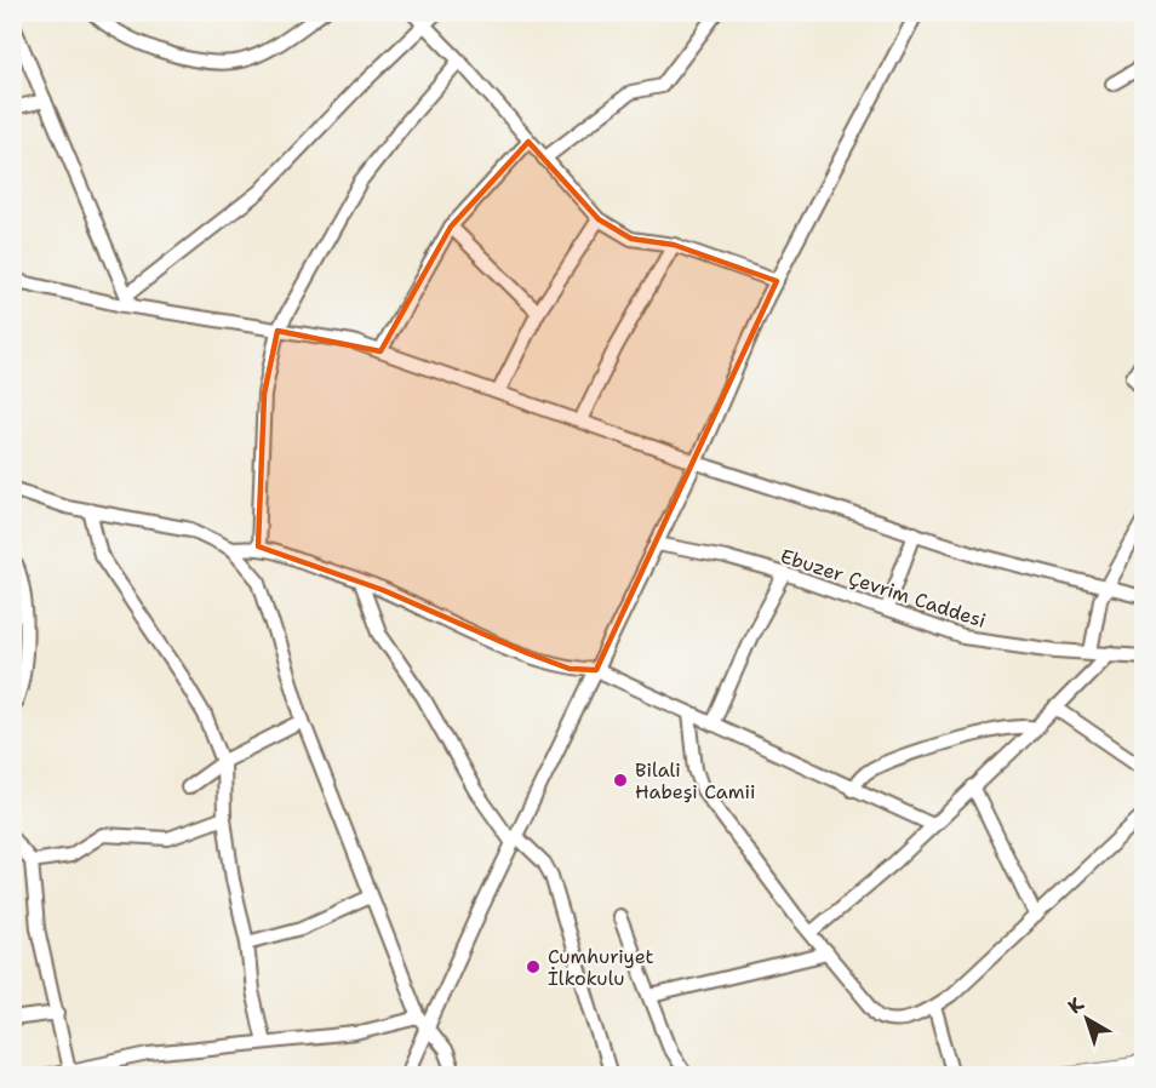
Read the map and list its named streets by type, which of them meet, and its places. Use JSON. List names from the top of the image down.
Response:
{
  "streets": {
    "street": ["Ebuzer Çevrim Caddesi"]
  },
  "places": ["Bilali Habeşi Camii", "Cumhuriyet İlkokulu"],
  "north": "top left"
}
